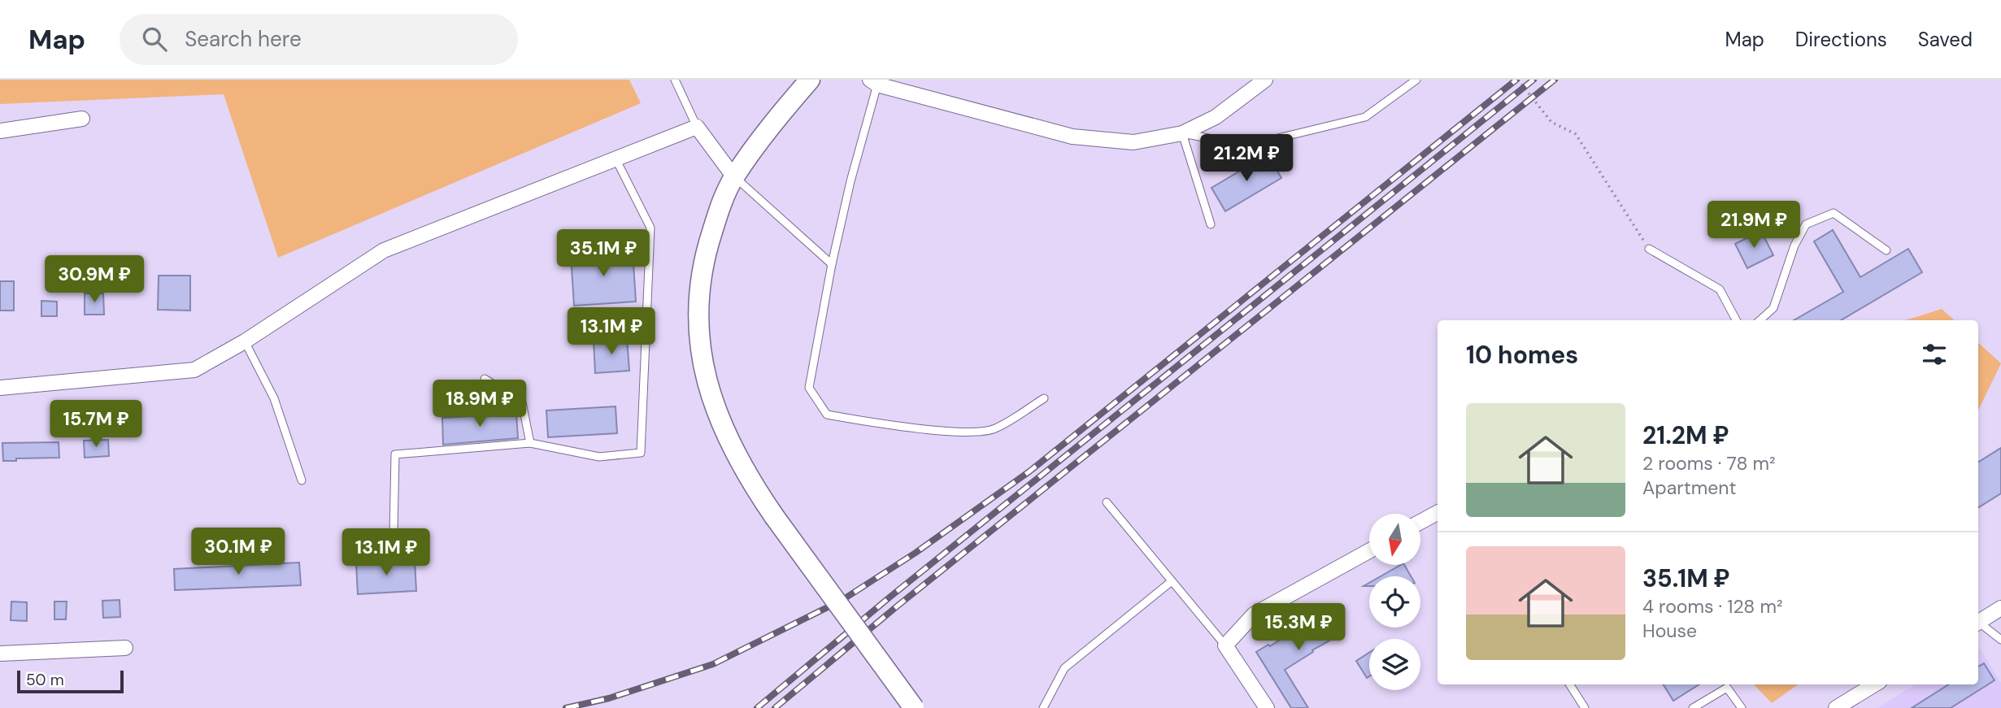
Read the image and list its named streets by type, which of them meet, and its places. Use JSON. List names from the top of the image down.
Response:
{
  "scale_bar": "50 m",
  "north": "bottom",
  "page": {
    "header": "Map",
    "search": "Search here",
    "nav": ["Map", "Directions", "Saved"],
    "price": [
      "21.2M ₽",
      "21.9M ₽",
      "35.1M ₽",
      "30.9M ₽",
      "13.1M ₽",
      "18.9M ₽",
      "15.7M ₽",
      "30.1M ₽",
      "13.1M ₽",
      "15.3M ₽"
    ],
    "heading": "10 homes",
    "list": [
      {
        "name": "21.2M ₽",
        "note": "2 rooms · 78 m² · Apartment"
      },
      {
        "name": "35.1M ₽",
        "note": "4 rooms · 128 m² · House"
      }
    ],
    "scale": "50 m"
  }
}
